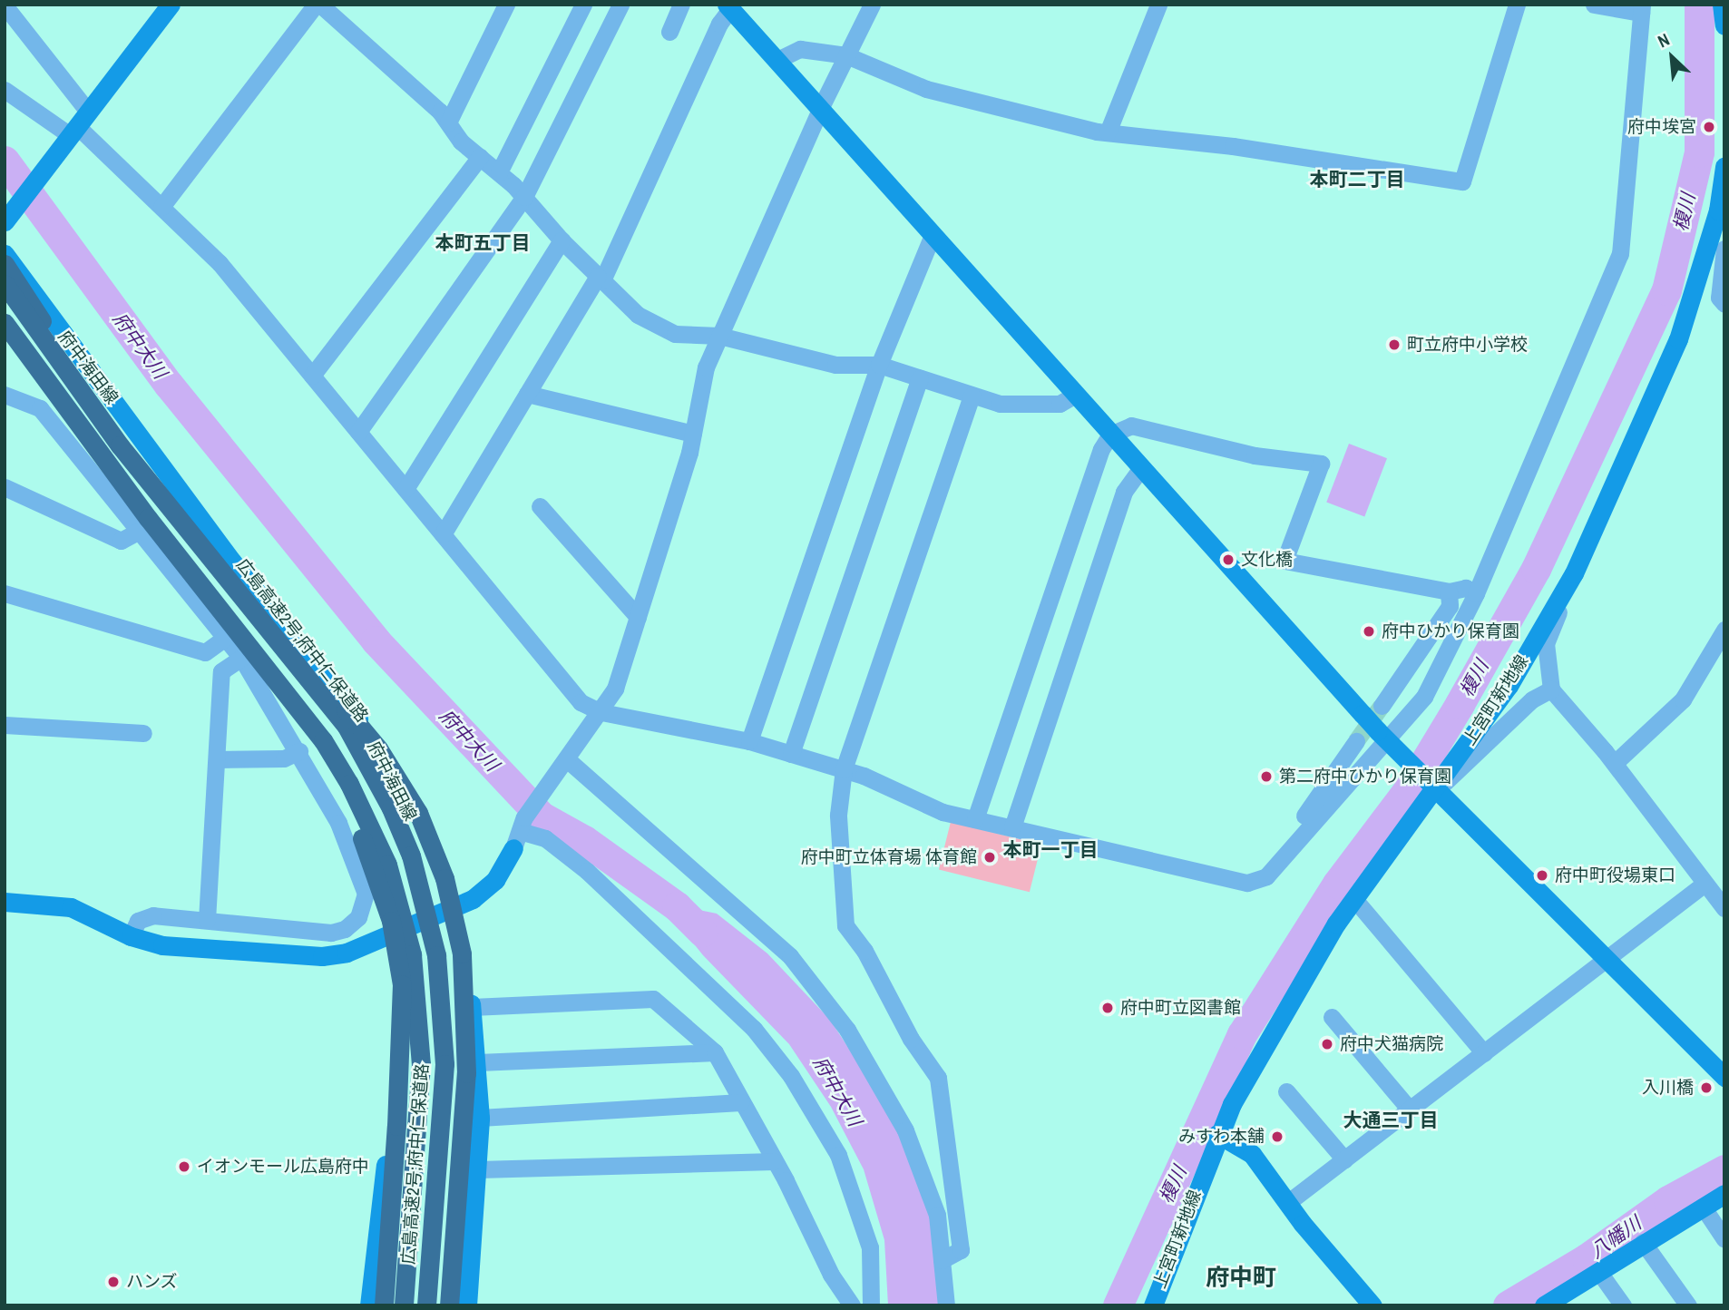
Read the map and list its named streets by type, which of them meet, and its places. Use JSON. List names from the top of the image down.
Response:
{
  "streets": {
    "highway": ["広島高速2号;府中仁保道路"],
    "main road": ["府中海田線", "上宮町新地線"]
  },
  "districts": [
    "本町二丁目",
    "本町五丁目",
    "本町一丁目",
    "大通三丁目",
    "府中町"
  ],
  "water": ["榎川", "府中大川", "八幡川"],
  "places": [
    "府中埃宮",
    "町立府中小学校",
    "文化橋",
    "府中ひかり保育園",
    "第二府中ひかり保育園",
    "府中町立体育場 体育館",
    "府中町役場東口",
    "府中町立図書館",
    "府中犬猫病院",
    "入川橋",
    "みすわ本舗",
    "イオンモール広島府中",
    "ハンズ"
  ],
  "north": "top left"
}
